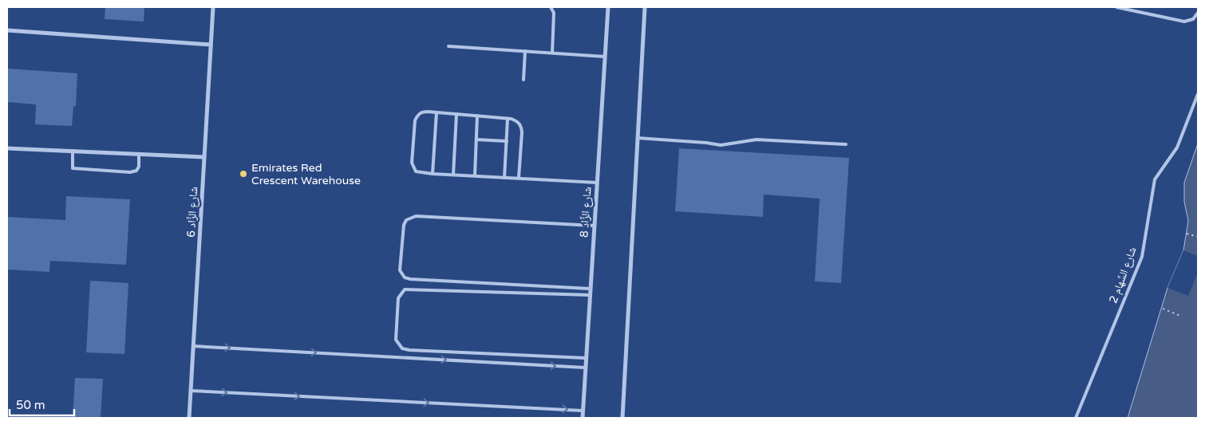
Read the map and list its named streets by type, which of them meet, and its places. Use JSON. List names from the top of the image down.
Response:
{
  "streets": {
    "street": ["شارع الزَّاد 6", "شارع الزَّاد 8"],
    "lane": ["شارع السِّهام 2"]
  },
  "places": ["Emirates Red Crescent Warehouse"],
  "scale_bar": "50 m"
}
